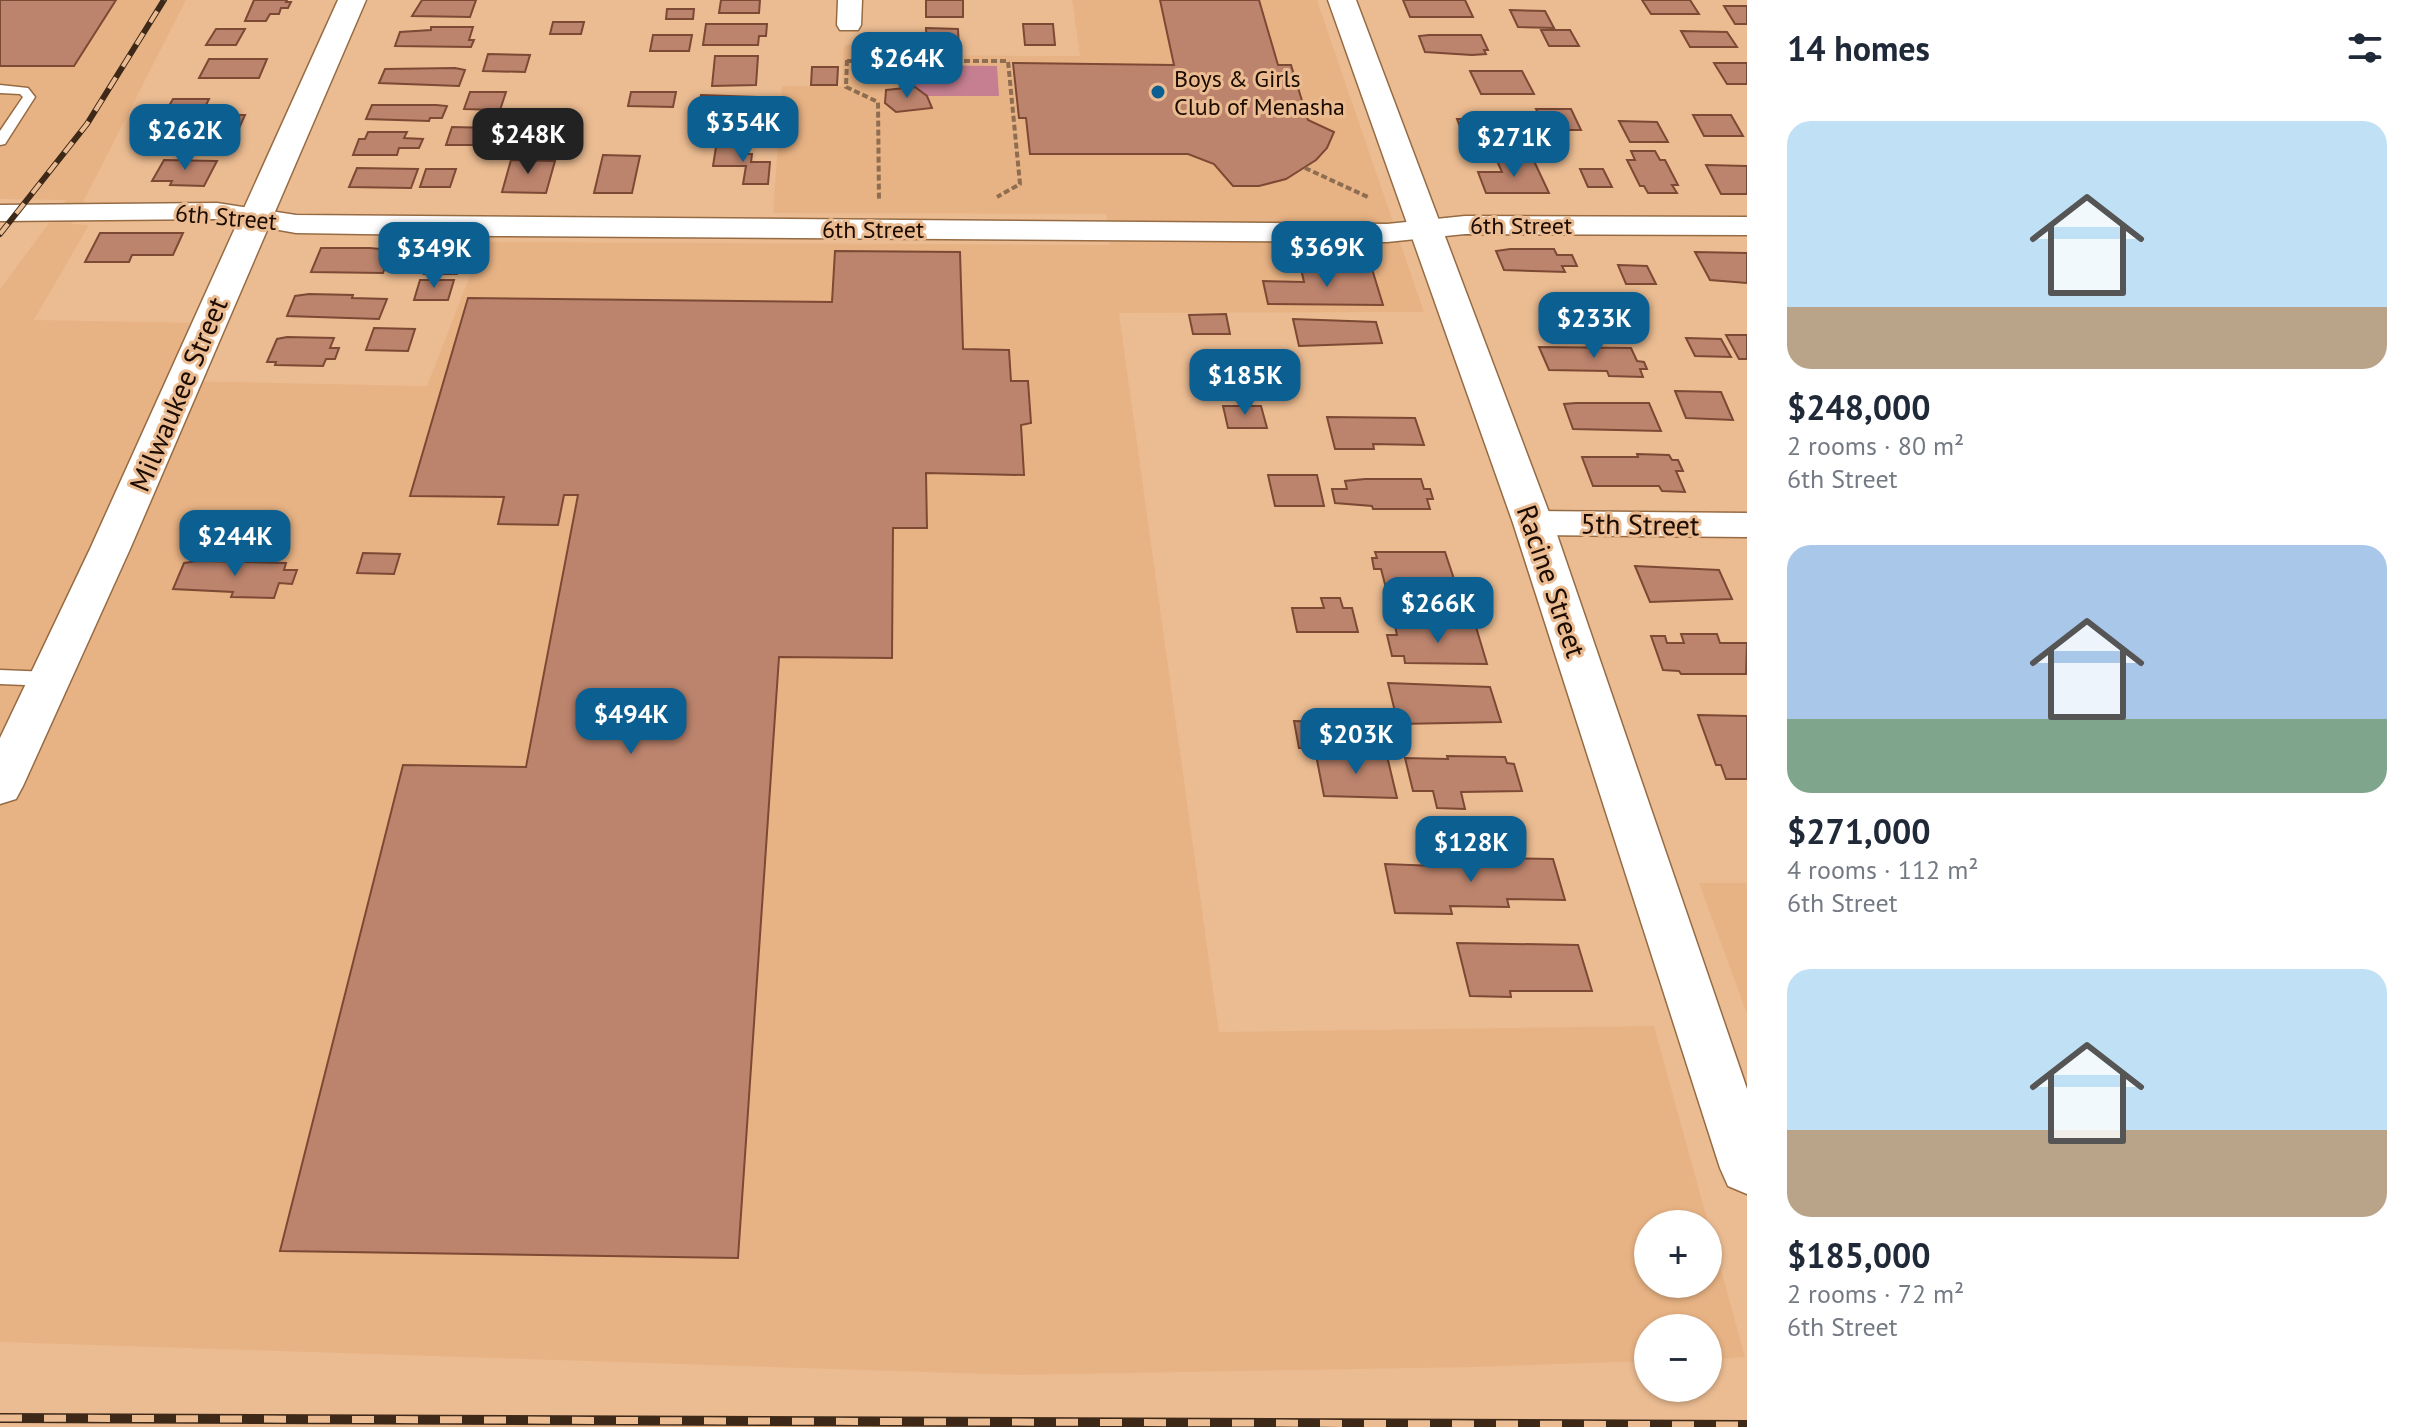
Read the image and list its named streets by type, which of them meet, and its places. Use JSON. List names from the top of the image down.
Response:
{
  "streets": {
    "main road": ["Milwaukee Street", "Racine Street"],
    "street": ["6th Street", "5th Street"]
  },
  "crossings": [
    ["6th Street", "Milwaukee Street"],
    ["6th Street", "Racine Street"],
    ["5th Street", "Racine Street"]
  ],
  "places": ["Boys & Girls Club of Menasha"],
  "page": {
    "heading": "14 homes",
    "price": [
      "$264K",
      "$354K",
      "$262K",
      "$248K",
      "$271K",
      "$369K",
      "$349K",
      "$233K",
      "$185K",
      "$244K",
      "$266K",
      "$494K",
      "$203K",
      "$128K"
    ],
    "list": [
      {
        "name": "$248,000",
        "note": "2 rooms · 80 m² · 6th Street"
      },
      {
        "name": "$271,000",
        "note": "4 rooms · 112 m² · 6th Street"
      },
      {
        "name": "$185,000",
        "note": "2 rooms · 72 m² · 6th Street"
      }
    ],
    "map_buttons": ["+", "−"]
  }
}
